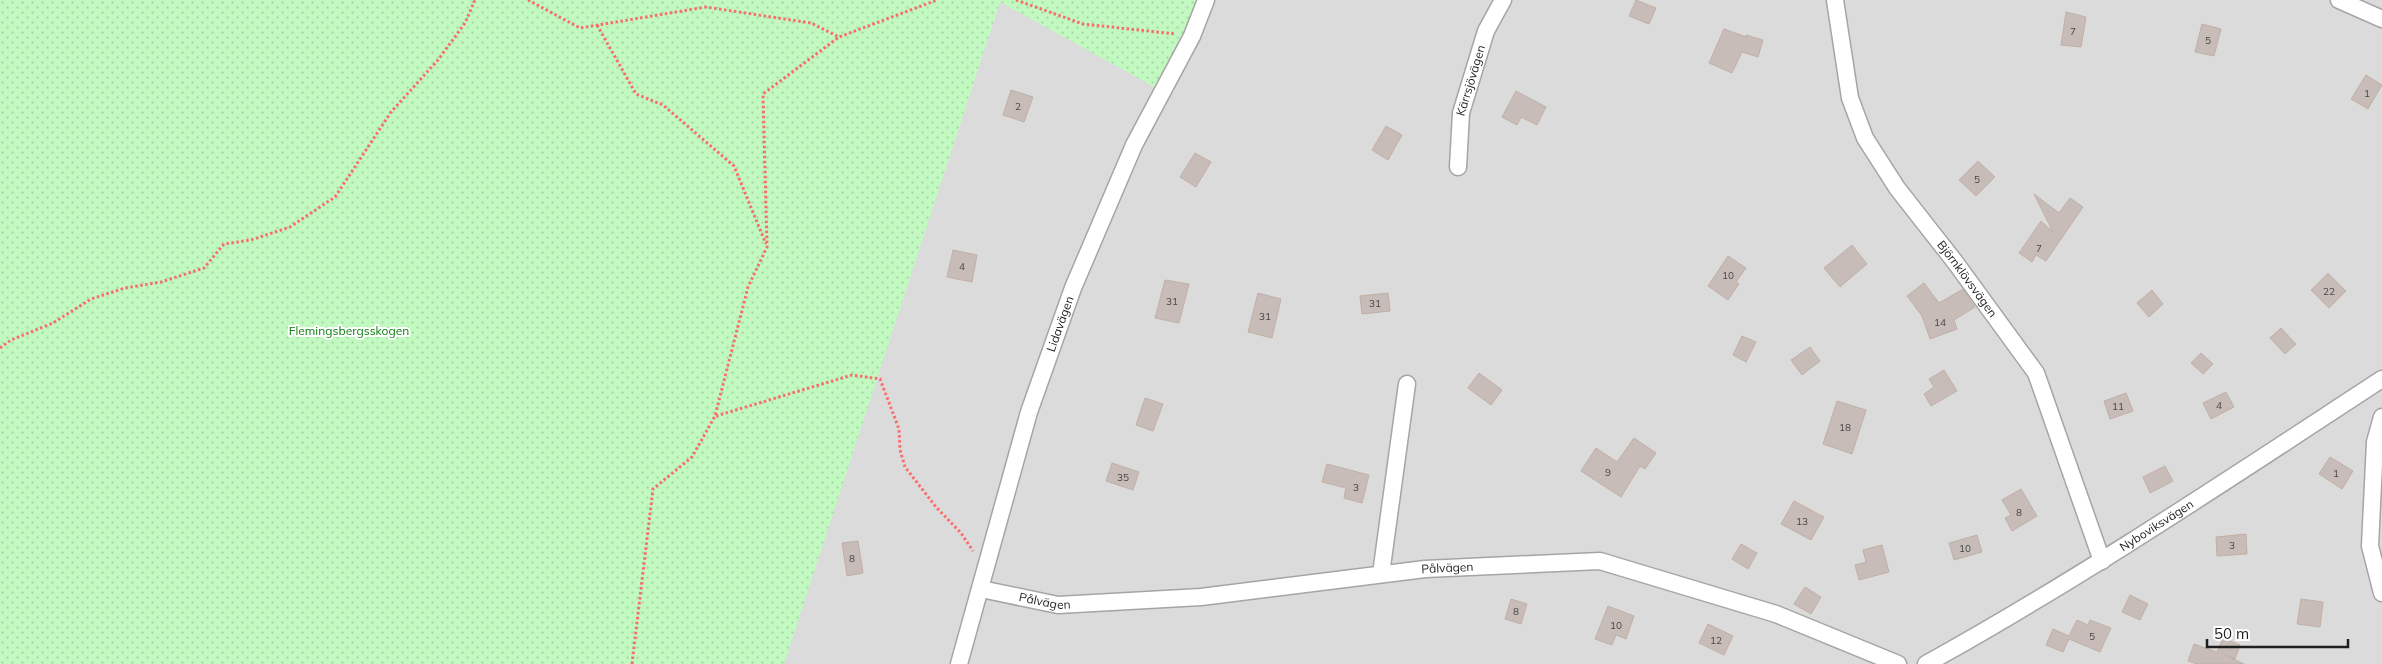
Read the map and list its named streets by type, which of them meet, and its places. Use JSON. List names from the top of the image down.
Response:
{
  "streets": {
    "street": [
      "Kärrsjövägen",
      "Björnklövsvägen",
      "Lidavägen",
      "Nyboviksvägen",
      "Pålvägen"
    ]
  },
  "crossings": [
    ["Björnklövsvägen", "Nyboviksvägen"],
    ["Lidavägen", "Pålvägen"]
  ],
  "parks": ["Flemingsbergsskogen"],
  "house_numbers": [
    "7",
    "5",
    "1",
    "2",
    "5",
    "7",
    "4",
    "10",
    "22",
    "31",
    "31",
    "31",
    "14",
    "4",
    "11",
    "18",
    "9",
    "1",
    "35",
    "3",
    "8",
    "13",
    "3",
    "10",
    "8",
    "8",
    "10",
    "5",
    "12"
  ],
  "scale_bar": "50 m"
}
